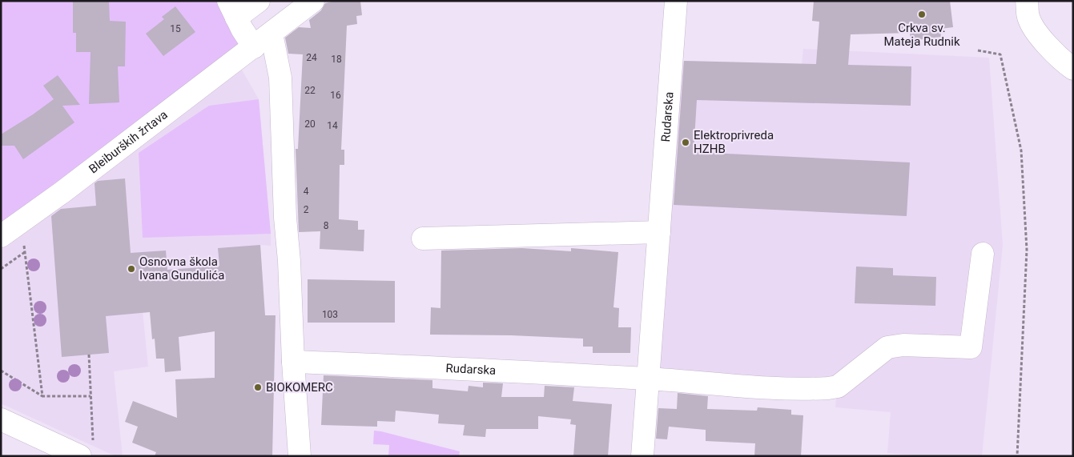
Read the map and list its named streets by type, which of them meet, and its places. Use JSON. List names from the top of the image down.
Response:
{
  "streets": {
    "street": ["Rudarska", "Bleiburških žrtava"]
  },
  "places": [
    "Crkva sv. Mateja Rudnik",
    "Elektroprivreda HZHB",
    "Osnovna škola Ivana Gundulića",
    "BIOKOMERC"
  ],
  "house_numbers": [
    "15",
    "24",
    "18",
    "22",
    "16",
    "20",
    "14",
    "4",
    "2",
    "8",
    "103"
  ]
}
